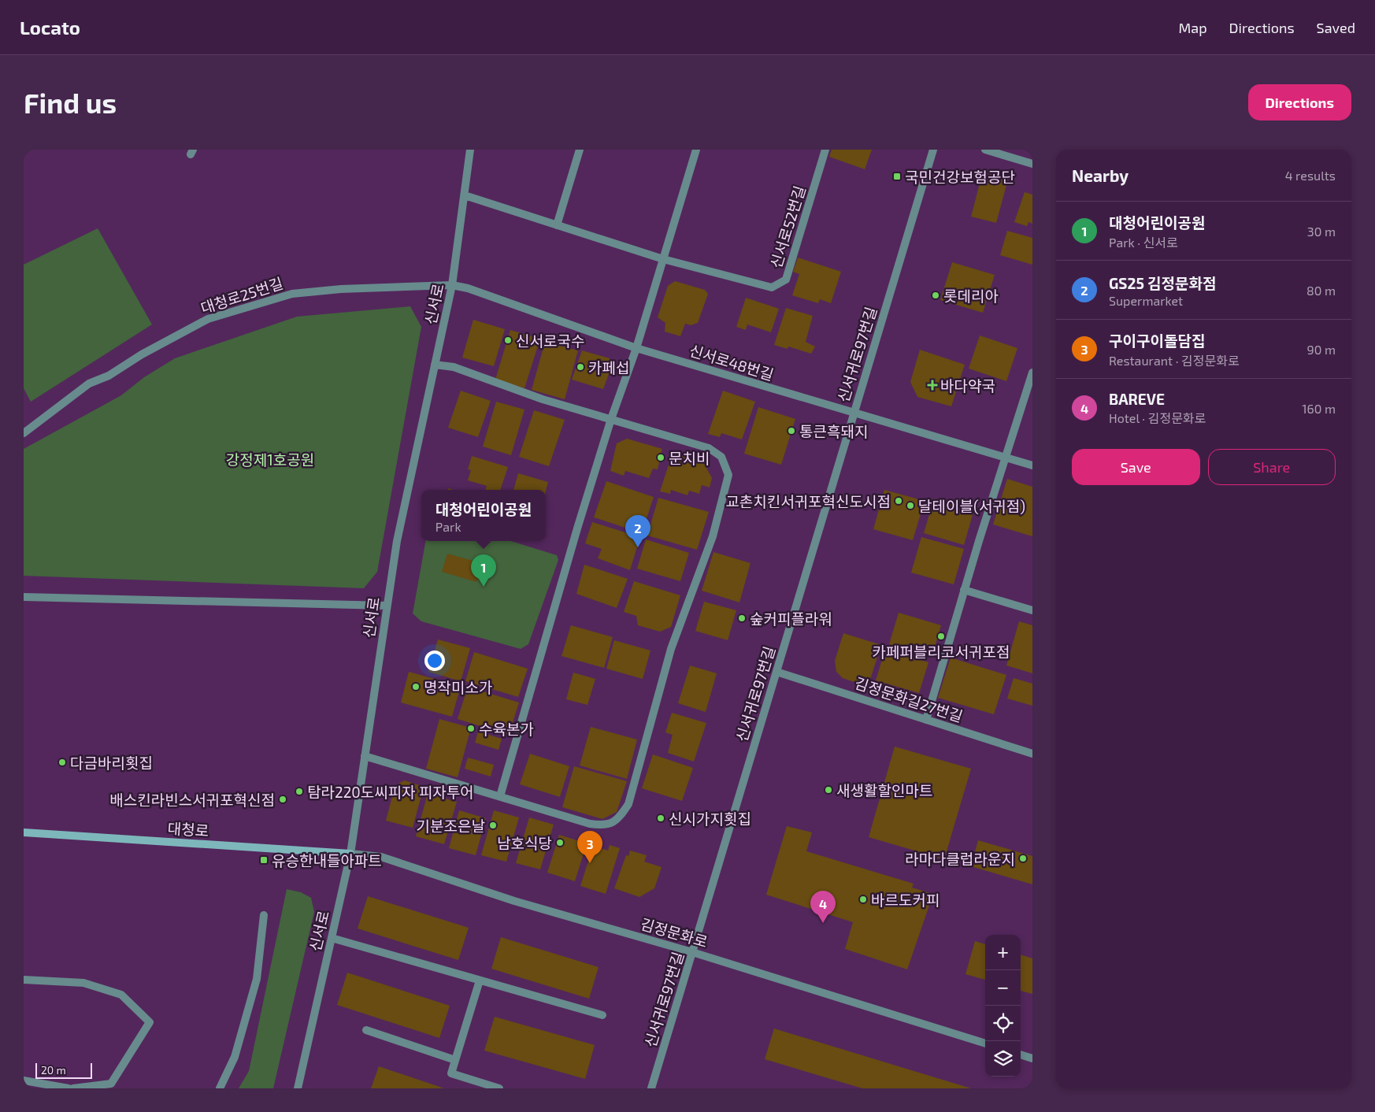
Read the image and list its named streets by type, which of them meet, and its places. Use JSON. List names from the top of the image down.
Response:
{
  "streets": {
    "main road": ["대청로"],
    "street": [
      "신서로52번길",
      "대청로25번길",
      "신서로",
      "신서귀로97번길",
      "신서로48번길",
      "김정문화길27번길",
      "김정문화로"
    ]
  },
  "crossings": [
    ["신서로52번길", "신서로"],
    ["대청로25번길", "신서로"],
    ["대청로25번길", "신서로48번길"],
    ["신서로", "신서로48번길"],
    ["신서로", "대청로"],
    ["신서로", "김정문화로"],
    ["신서귀로97번길", "신서로48번길"],
    ["신서귀로97번길", "김정문화길27번길"],
    ["신서귀로97번길", "김정문화로"],
    ["대청로", "김정문화로"]
  ],
  "parks": ["강정제1호공원"],
  "places": {
    "transit": ["국민건강보험공단", "유승한내들아파트"],
    "other": [
      "롯데리아",
      "신서로국수",
      "카페섭",
      "통큰흑돼지",
      "문치비",
      "교촌치킨서귀포혁신도시점",
      "달테이블(서귀점)",
      "숲커피플라워",
      "카페퍼블리코서귀포점",
      "명작미소가",
      "수육본가",
      "다금바리횟집",
      "새생활할인마트",
      "탐라220도씨피자 피자투어",
      "배스킨라빈스서귀포혁신점",
      "신시가지횟집",
      "기분조은날",
      "남호식당",
      "라마다클럽라운지",
      "바르도커피"
    ],
    "health": ["바다약국"]
  },
  "scale_bar": "20 m",
  "page": {
    "header": "Locato",
    "nav": ["Map", "Directions", "Saved"],
    "buttons": [
      "Directions",
      ["Save", "Share"]
    ],
    "title": "Find us",
    "heading": ["Nearby", "4 results"],
    "list": [
      {
        "mark": "1",
        "name": "대청어린이공원",
        "note": "Park · 신서로",
        "value": "30 m"
      },
      {
        "mark": "2",
        "name": "GS25 김정문화점",
        "note": "Supermarket",
        "value": "80 m"
      },
      {
        "mark": "3",
        "name": "구이구이돌담집",
        "note": "Restaurant · 김정문화로",
        "value": "90 m"
      },
      {
        "mark": "4",
        "name": "BAREVE",
        "note": "Hotel · 김정문화로",
        "value": "160 m"
      }
    ],
    "popup": ["대청어린이공원", "Park"],
    "pins": [
      "2",
      "1",
      "3",
      "4"
    ],
    "map_buttons": ["+", "−"],
    "scale": "20 m"
  }
}
